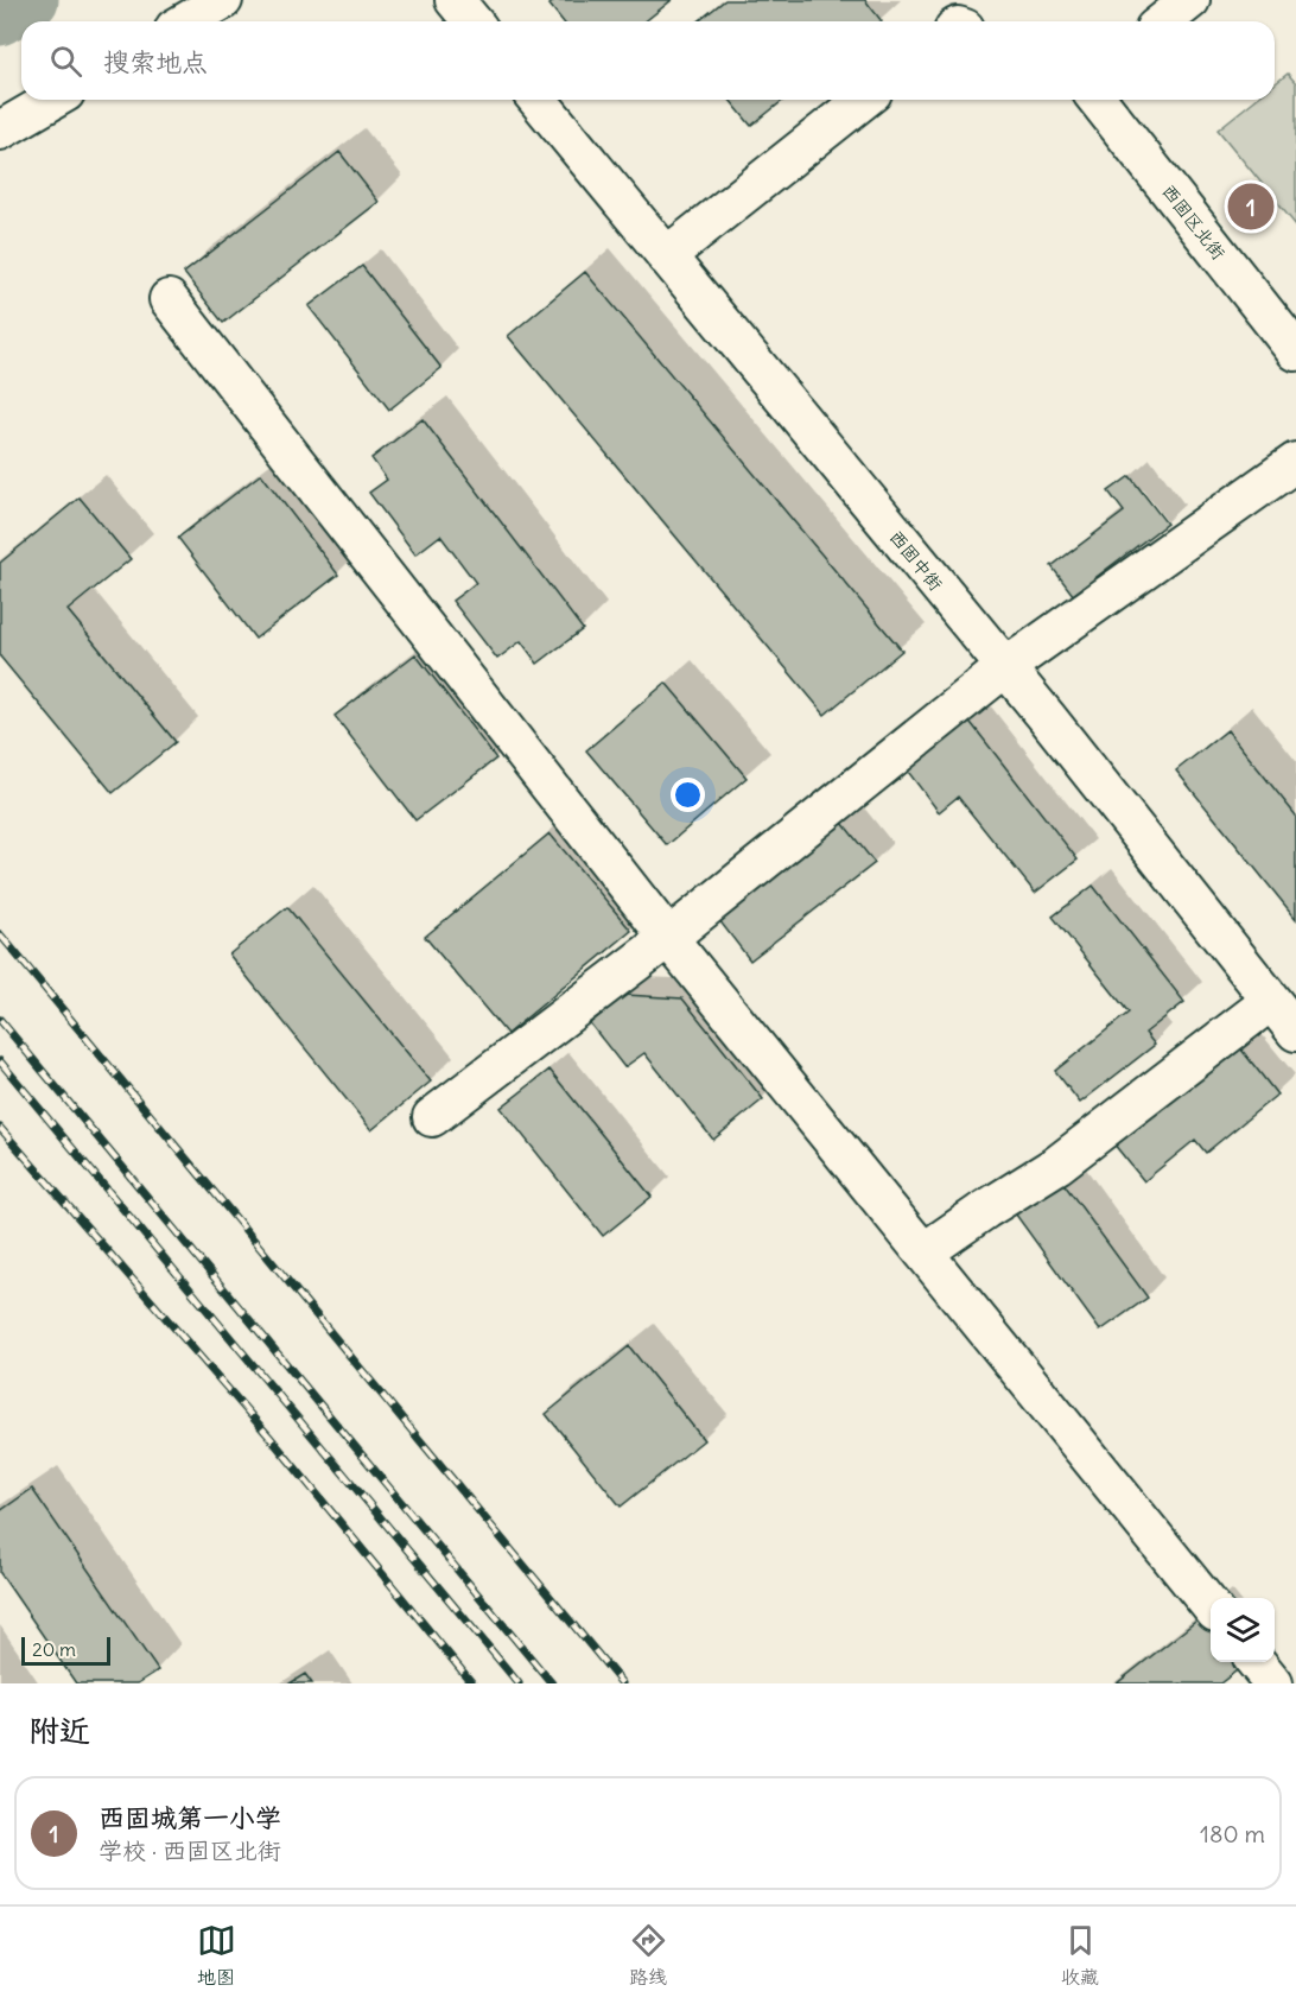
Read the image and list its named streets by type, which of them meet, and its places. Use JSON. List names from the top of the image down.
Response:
{
  "streets": {
    "street": ["西固区北街", "西固中街"]
  },
  "scale_bar": "20 m",
  "page": {
    "search": "搜索地点",
    "pins": "1",
    "scale": "20 m",
    "heading": "附近",
    "list": [
      {
        "mark": "1",
        "name": "西固城第一小学",
        "note": "学校 · 西固区北街",
        "value": "180 m"
      }
    ],
    "nav": ["地图", "路线", "收藏"]
  }
}
